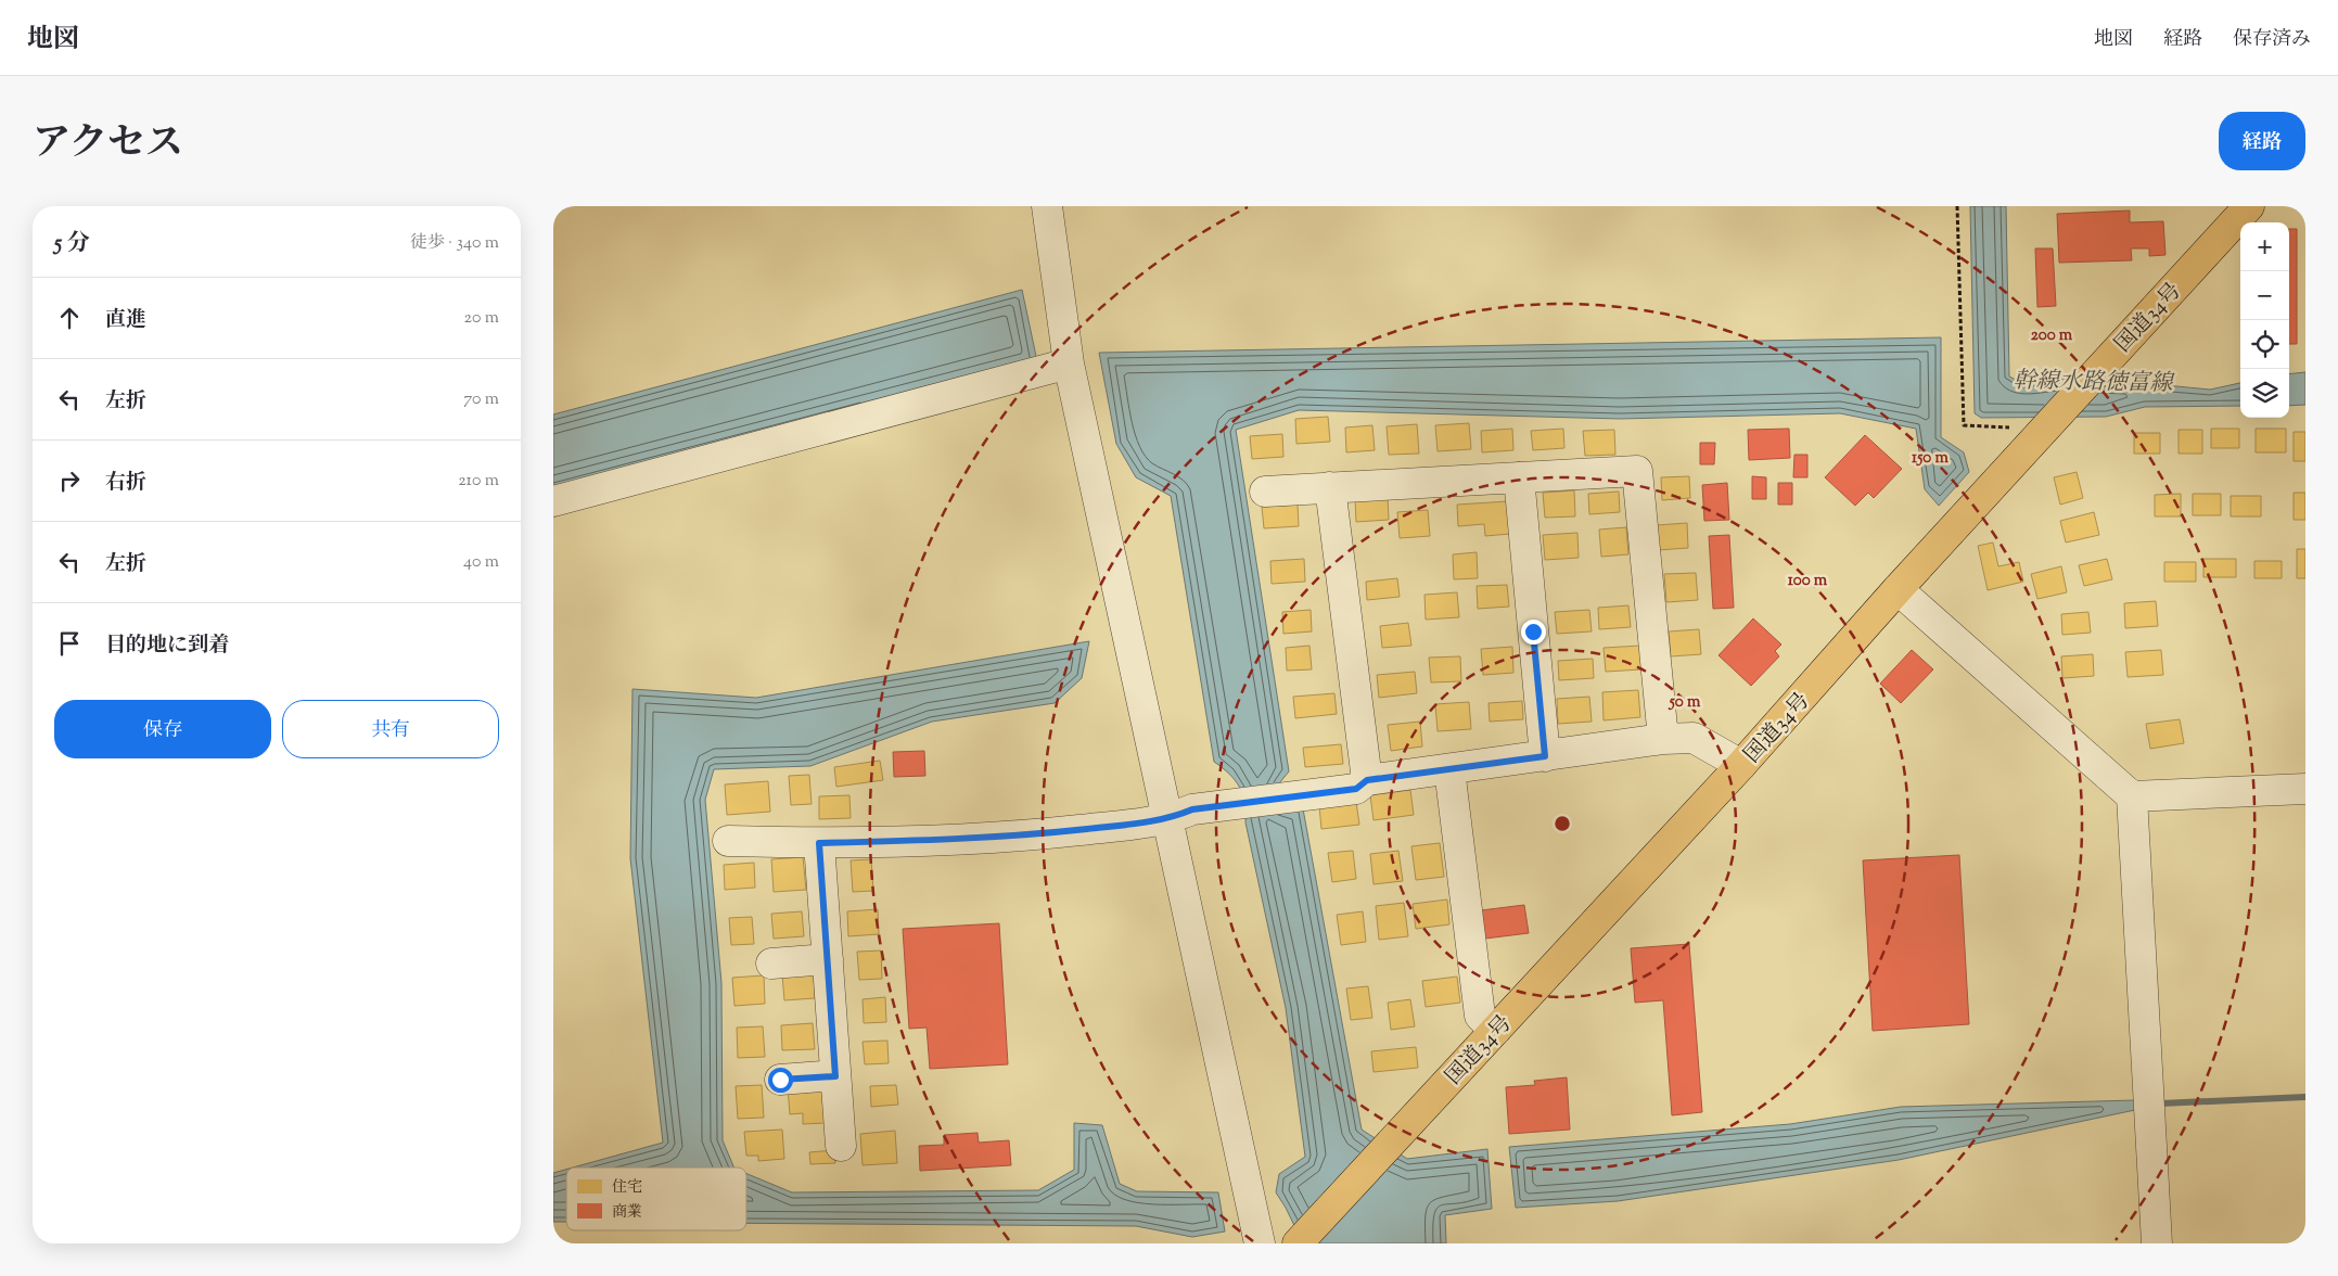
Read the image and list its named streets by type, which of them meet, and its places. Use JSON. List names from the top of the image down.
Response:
{
  "streets": {
    "highway": ["国道34号"]
  },
  "water": ["幹線水路徳富線"],
  "legend": ["住宅", "商業"],
  "page": {
    "header": "地図",
    "nav": ["地図", "経路", "保存済み"],
    "title": "アクセス",
    "buttons": [
      "経路",
      ["保存", "共有"]
    ],
    "heading": ["5 分", "徒歩 · 340 m"],
    "map_buttons": ["+", "−"],
    "list": [
      ["直進", "20 m"],
      ["左折", "70 m"],
      ["右折", "210 m"],
      ["左折", "40 m"],
      "目的地に到着"
    ]
  },
  "rings": [
    "200 m",
    "150 m",
    "100 m",
    "50 m"
  ]
}
